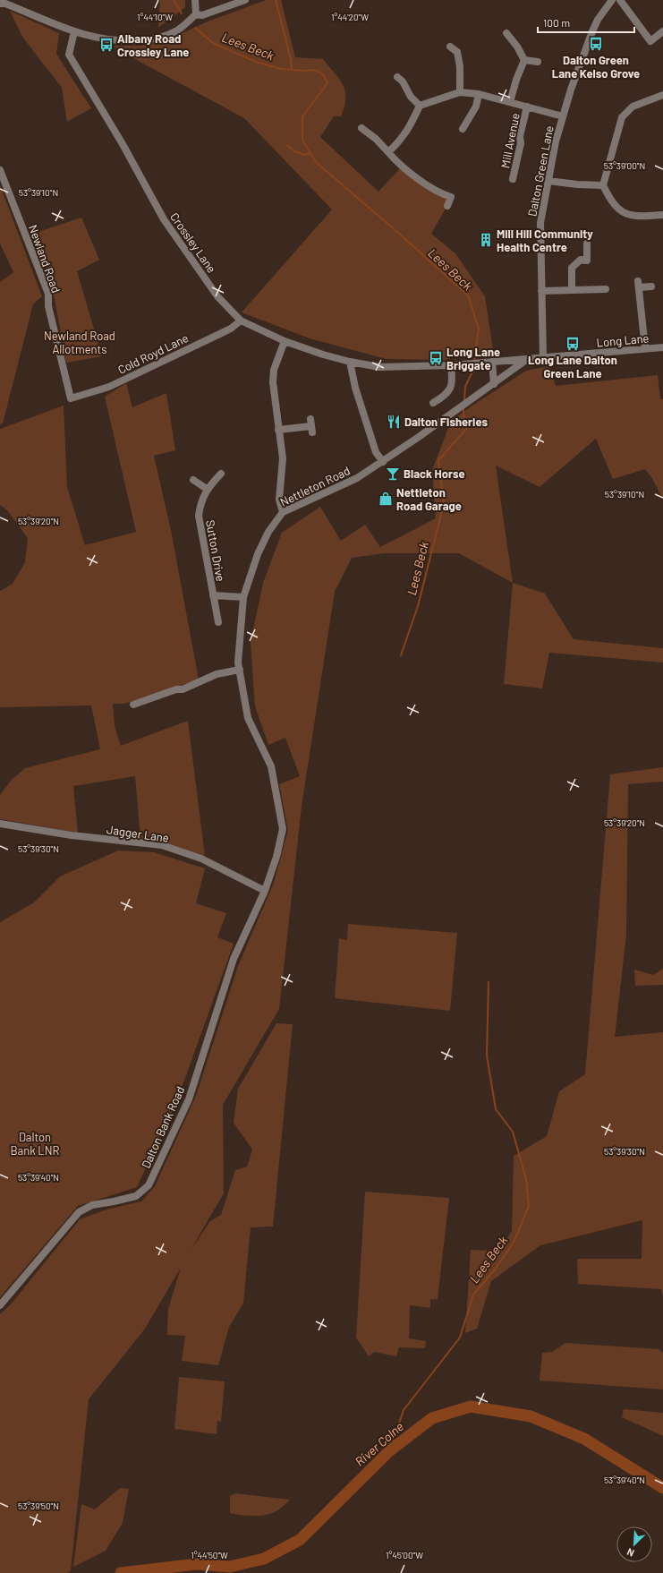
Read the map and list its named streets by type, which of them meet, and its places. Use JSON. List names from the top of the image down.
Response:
{
  "streets": {
    "street": [
      "Mill Avenue",
      "Dalton Green Lane",
      "Crossley Lane",
      "Newland Road",
      "Long Lane",
      "Cold Royd Lane",
      "Nettleton Road",
      "Sutton Drive",
      "Jagger Lane",
      "Dalton Bank Road"
    ]
  },
  "crossings": [
    ["Dalton Green Lane", "Long Lane"],
    ["Crossley Lane", "Long Lane"],
    ["Crossley Lane", "Cold Royd Lane"],
    ["Newland Road", "Cold Royd Lane"],
    ["Long Lane", "Nettleton Road"],
    ["Nettleton Road", "Sutton Drive"],
    ["Nettleton Road", "Jagger Lane"],
    ["Nettleton Road", "Dalton Bank Road"],
    ["Jagger Lane", "Dalton Bank Road"]
  ],
  "water": ["Lees Beck", "River Colne"],
  "parks": ["Newland Road Allotments", "Dalton Bank LNR"],
  "places": {
    "bus stop": [
      "Dalton Green Lane Kelso Grove",
      "Albany Road Crossley Lane",
      "Long Lane Dalton Green Lane",
      "Long Lane Briggate"
    ],
    "building": ["Mill Hill Community Health Centre"],
    "restaurant": ["Dalton Fisheries"],
    "bar": ["Black Horse"],
    "shop": ["Nettleton Road Garage"]
  },
  "scale_bar": "100 m",
  "north": "bottom left",
  "coordinates": [
    "1°44'10\"W",
    "1°44'20\"W",
    "53°39'00\"N",
    "53°39'10\"N",
    "53°39'20\"N",
    "53°39'30\"N",
    "53°39'40\"N",
    "53°39'50\"N",
    "1°44'50\"W",
    "1°45'00\"W"
  ]
}
